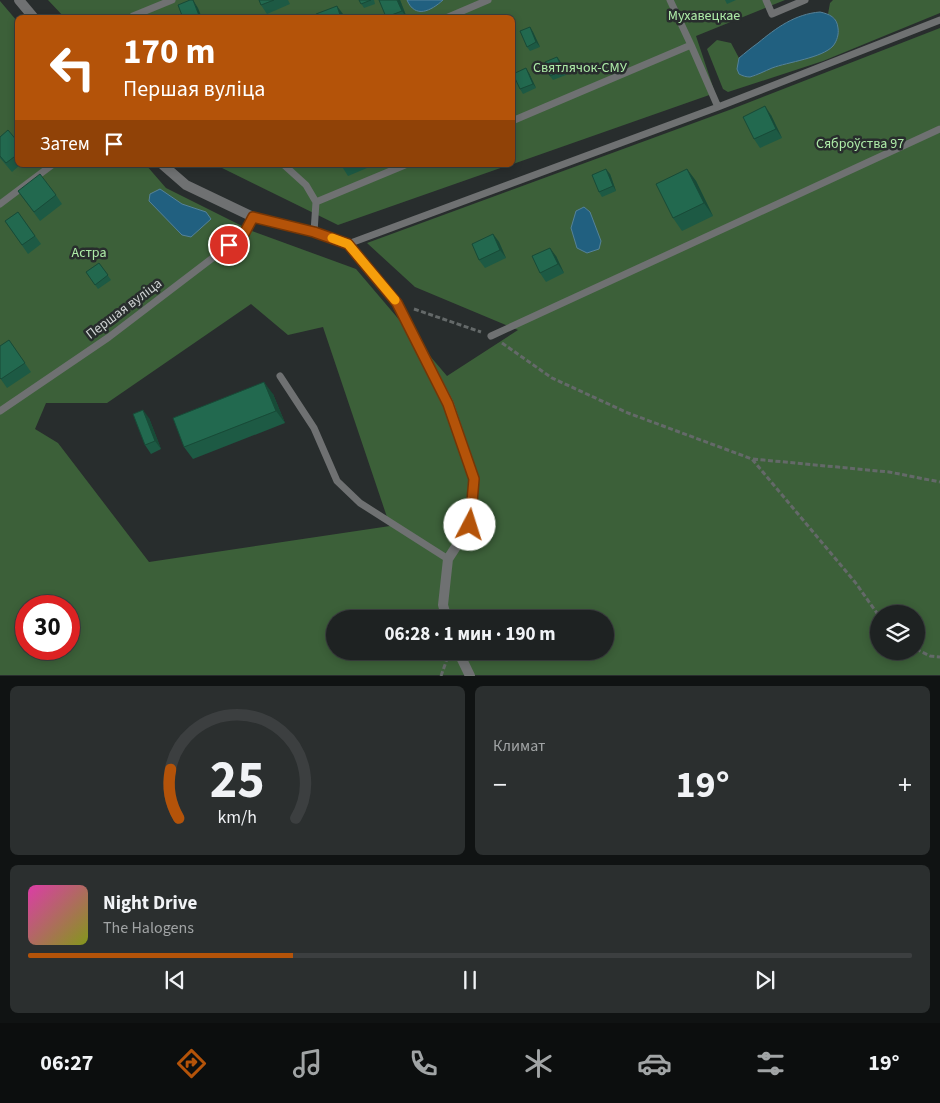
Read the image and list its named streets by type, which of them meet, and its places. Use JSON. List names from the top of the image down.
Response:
{
  "streets": {
    "lane": ["Першая вуліца"]
  },
  "parks": [
    "Мухавецкае",
    "Святлячок-СМУ",
    "Сяброўства 97",
    "Астра"
  ],
  "page": {
    "turn": ["170 m", "Першая вуліца"],
    "then": "Затем",
    "limit": "30",
    "trip": "06:28 · 1 мин · 190 m",
    "tile": "Климат",
    "heat": ["−", "19°", "+"],
    "song": ["Night Drive", "The Halogens"],
    "tabs": ["06:27", "19°"],
    "gauge": ["25", "km/h"]
  }
}
